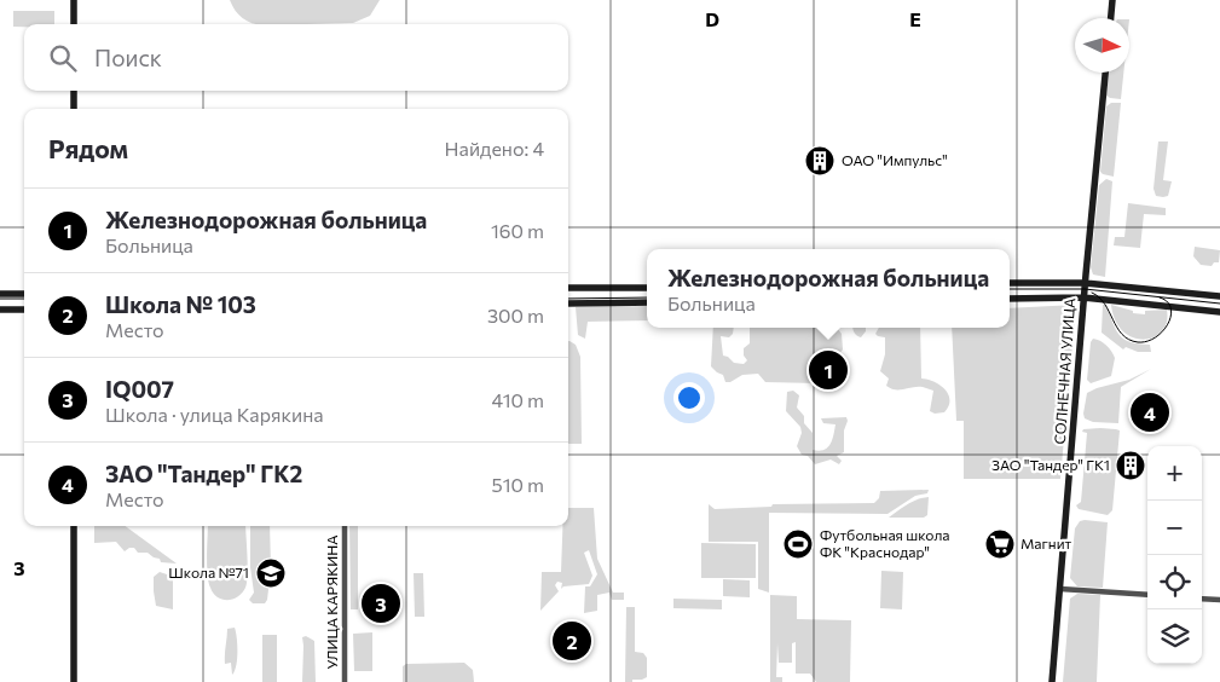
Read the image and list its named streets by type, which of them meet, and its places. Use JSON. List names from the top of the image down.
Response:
{
  "streets": {
    "street": ["СОЛНЕЧНАЯ УЛИЦА", "УЛИЦА КАРЯКИНА"]
  },
  "places": {
    "building": ["ОАО \"Импульс\"", "ЗАО \"Тандер\" ГК1"],
    "sports": ["Футбольная школа ФК \"Краснодар\""],
    "supermarket": ["Магнит"],
    "school or university": ["Школа №71"]
  },
  "north": "right",
  "page": {
    "search": "Поиск",
    "heading": ["Рядом", "Найдено: 4"],
    "list": [
      {
        "mark": "1",
        "name": "Железнодорожная больница",
        "note": "Больница",
        "value": "160 m"
      },
      {
        "mark": "2",
        "name": "Школа № 103",
        "note": "Место",
        "value": "300 m"
      },
      {
        "mark": "3",
        "name": "IQ007",
        "note": "Школа · улица Карякина",
        "value": "410 m"
      },
      {
        "mark": "4",
        "name": "ЗАО \"Тандер\" ГК2",
        "note": "Место",
        "value": "510 m"
      }
    ],
    "popup": ["Железнодорожная больница", "Больница"],
    "pins": [
      "1",
      "4",
      "3",
      "2"
    ],
    "map_buttons": ["+", "−"]
  },
  "grid": {
    "columns": ["D", "E"],
    "rows": ["3"]
  }
}
